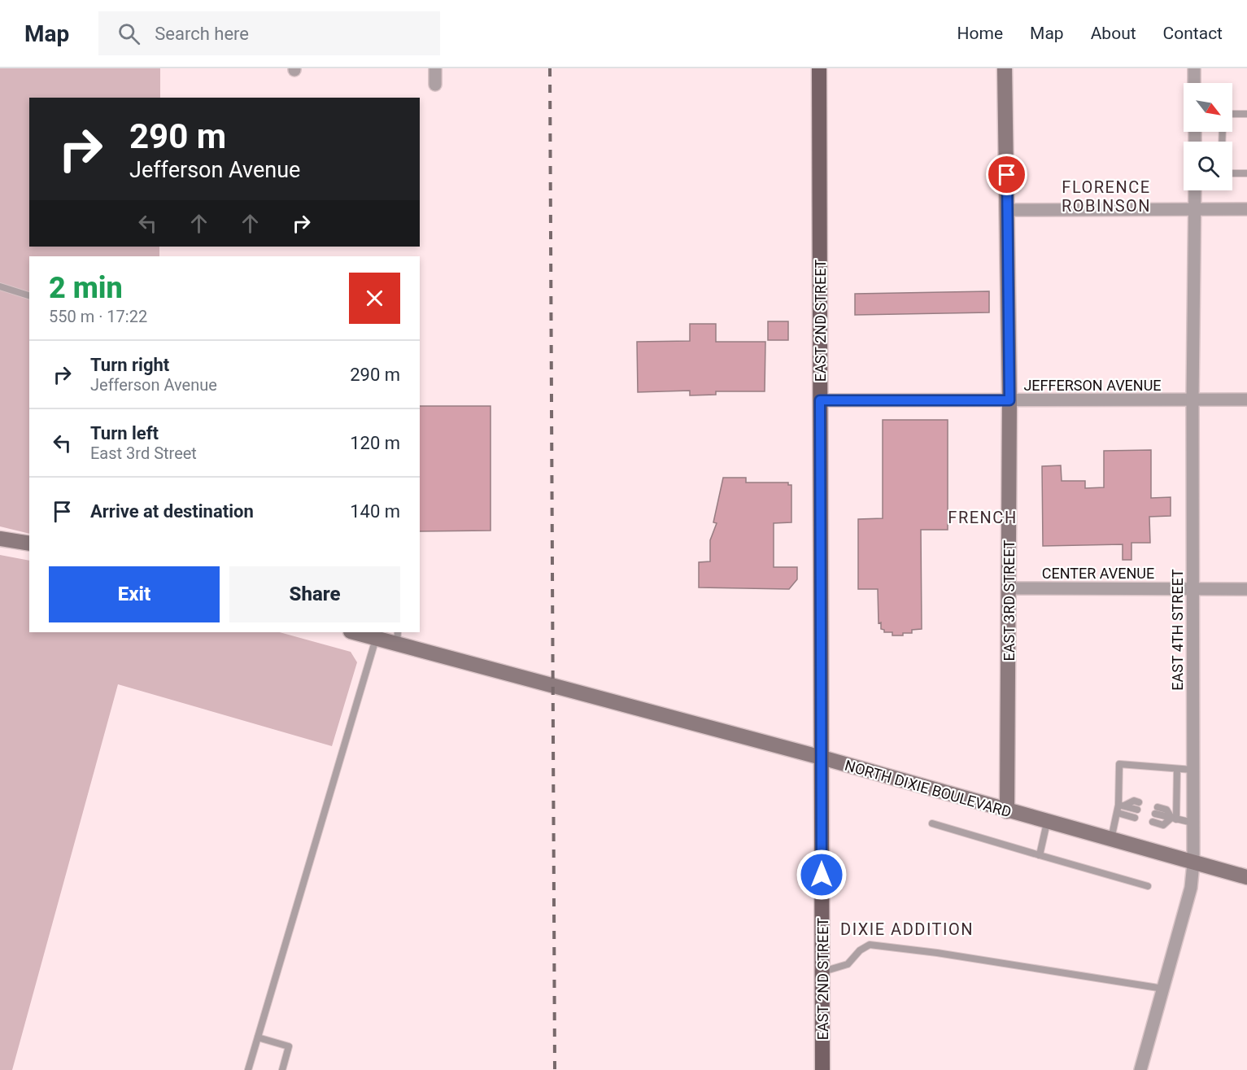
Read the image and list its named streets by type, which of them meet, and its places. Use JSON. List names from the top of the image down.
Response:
{
  "streets": {
    "main road": ["EAST 2ND STREET", "EAST 3RD STREET", "NORTH DIXIE BOULEVARD"],
    "street": ["JEFFERSON AVENUE", "CENTER AVENUE", "EAST 4TH STREET"]
  },
  "crossings": [
    ["EAST 2ND STREET", "JEFFERSON AVENUE"],
    ["EAST 2ND STREET", "NORTH DIXIE BOULEVARD"],
    ["JEFFERSON AVENUE", "EAST 3RD STREET"],
    ["JEFFERSON AVENUE", "EAST 4TH STREET"],
    ["CENTER AVENUE", "EAST 3RD STREET"],
    ["CENTER AVENUE", "EAST 4TH STREET"],
    ["EAST 3RD STREET", "NORTH DIXIE BOULEVARD"],
    ["EAST 4TH STREET", "NORTH DIXIE BOULEVARD"]
  ],
  "districts": ["FLORENCE ROBINSON", "FRENCH", "DIXIE ADDITION"],
  "north": "bottom right",
  "page": {
    "header": "Map",
    "search": "Search here",
    "nav": [
      "Home",
      "Map",
      "About",
      "Contact"
    ],
    "turn": ["290 m", "Jefferson Avenue"],
    "heading": ["2 min", "550 m · 17:22"],
    "list": [
      {
        "name": "Turn right",
        "note": "Jefferson Avenue",
        "value": "290 m"
      },
      {
        "name": "Turn left",
        "note": "East 3rd Street",
        "value": "120 m"
      },
      {
        "name": "Arrive at destination",
        "value": "140 m"
      }
    ],
    "buttons": ["Exit", "Share"]
  }
}
